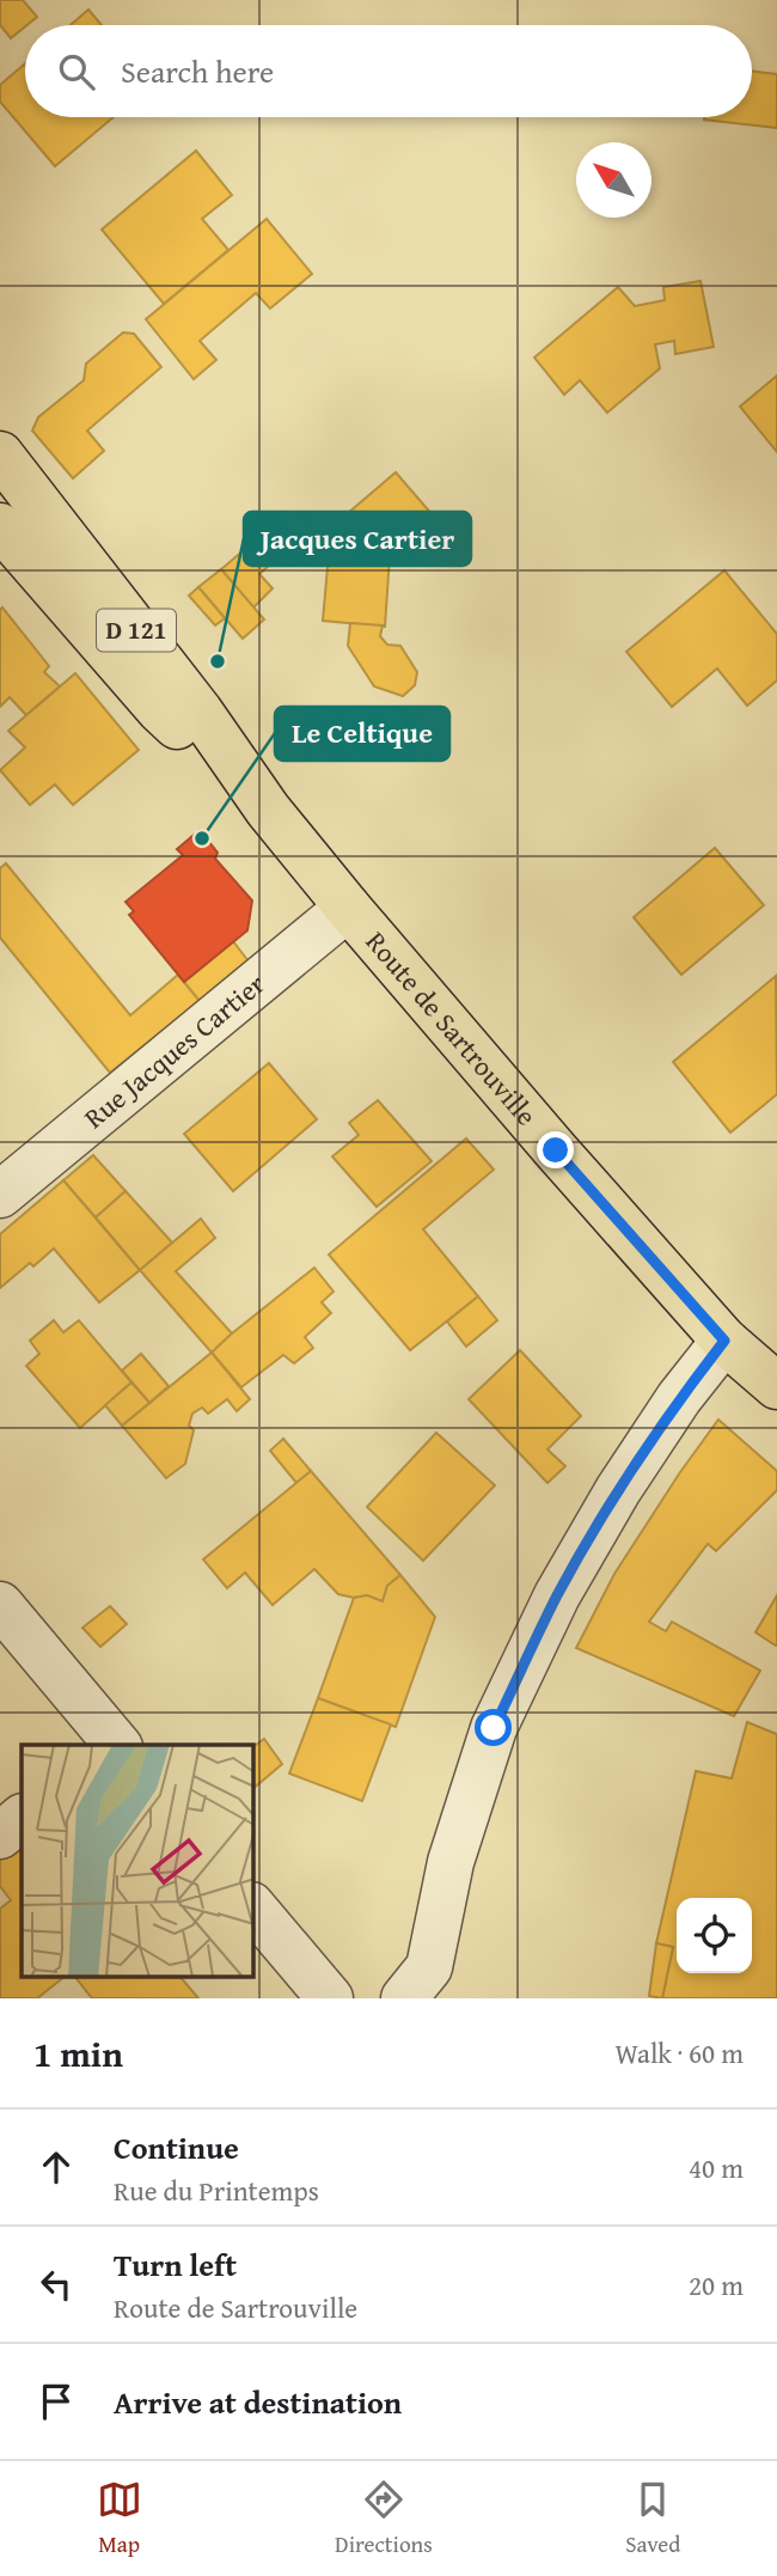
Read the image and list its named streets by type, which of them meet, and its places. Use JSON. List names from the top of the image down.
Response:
{
  "streets": {
    "main road": ["D 121", "Route de Sartrouville"],
    "street": ["Rue Jacques Cartier"]
  },
  "crossings": [
    ["Route de Sartrouville", "Rue Jacques Cartier"]
  ],
  "places": ["Jacques Cartier", "Le Celtique"],
  "north": "top left",
  "page": {
    "search": "Search here",
    "heading": ["1 min", "Walk · 60 m"],
    "list": [
      ["Continue", "Rue du Printemps", "40 m"],
      ["Turn left", "Route de Sartrouville", "20 m"],
      "Arrive at destination"
    ],
    "nav": ["Map", "Directions", "Saved"]
  }
}
